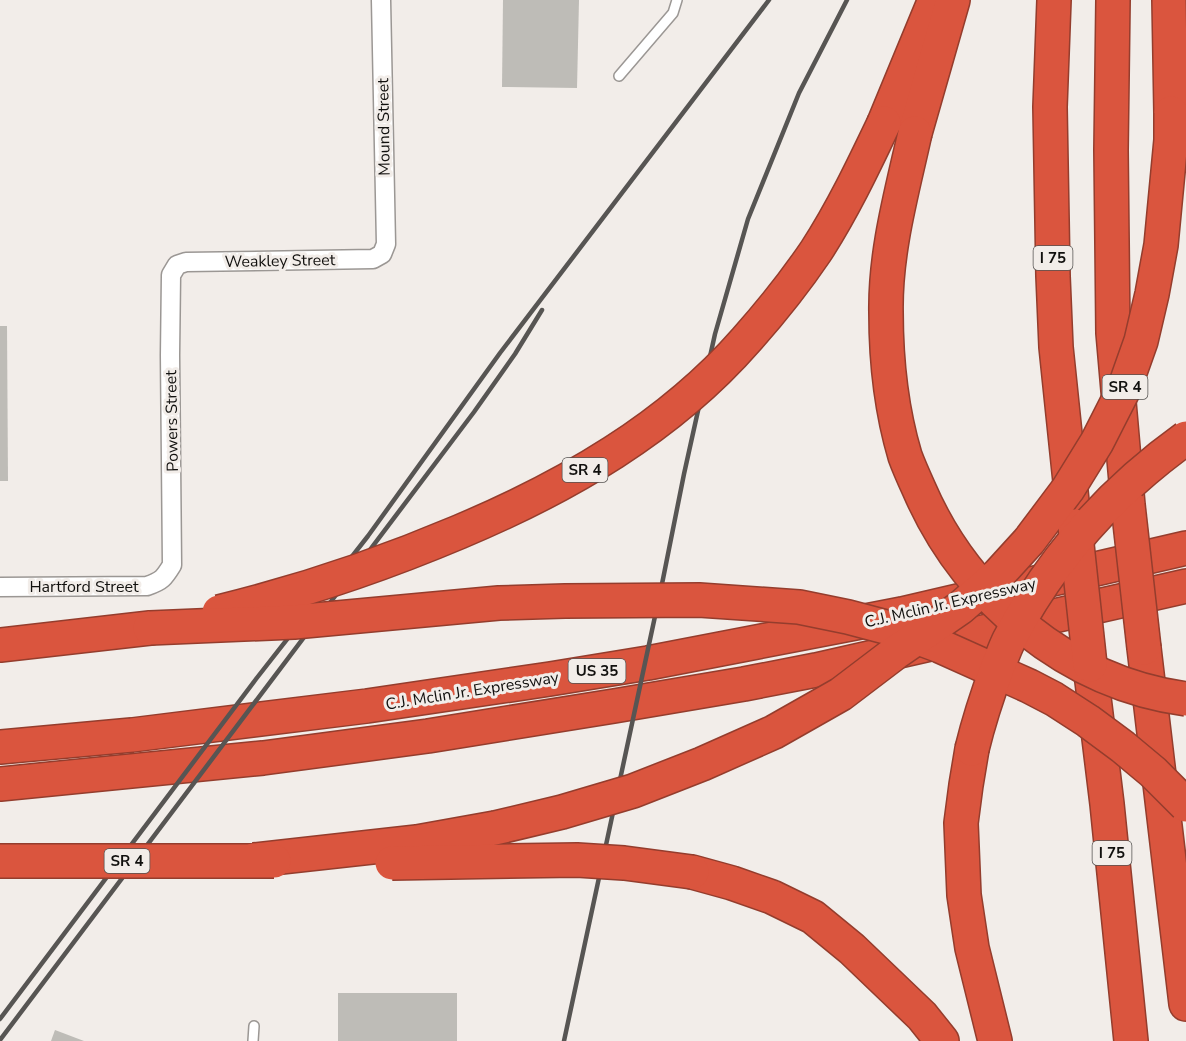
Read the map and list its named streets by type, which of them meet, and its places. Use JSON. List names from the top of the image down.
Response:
{
  "streets": {
    "highway": [
      "I 75",
      "SR 4",
      "C.J. Mclin Jr. Expressway",
      "US 35"
    ],
    "street": [
      "Mound Street",
      "Weakley Street",
      "Powers Street",
      "Hartford Street"
    ]
  },
  "crossings": [
    ["Mound Street", "Weakley Street"],
    ["Weakley Street", "Powers Street"],
    ["Powers Street", "Hartford Street"]
  ]
}
